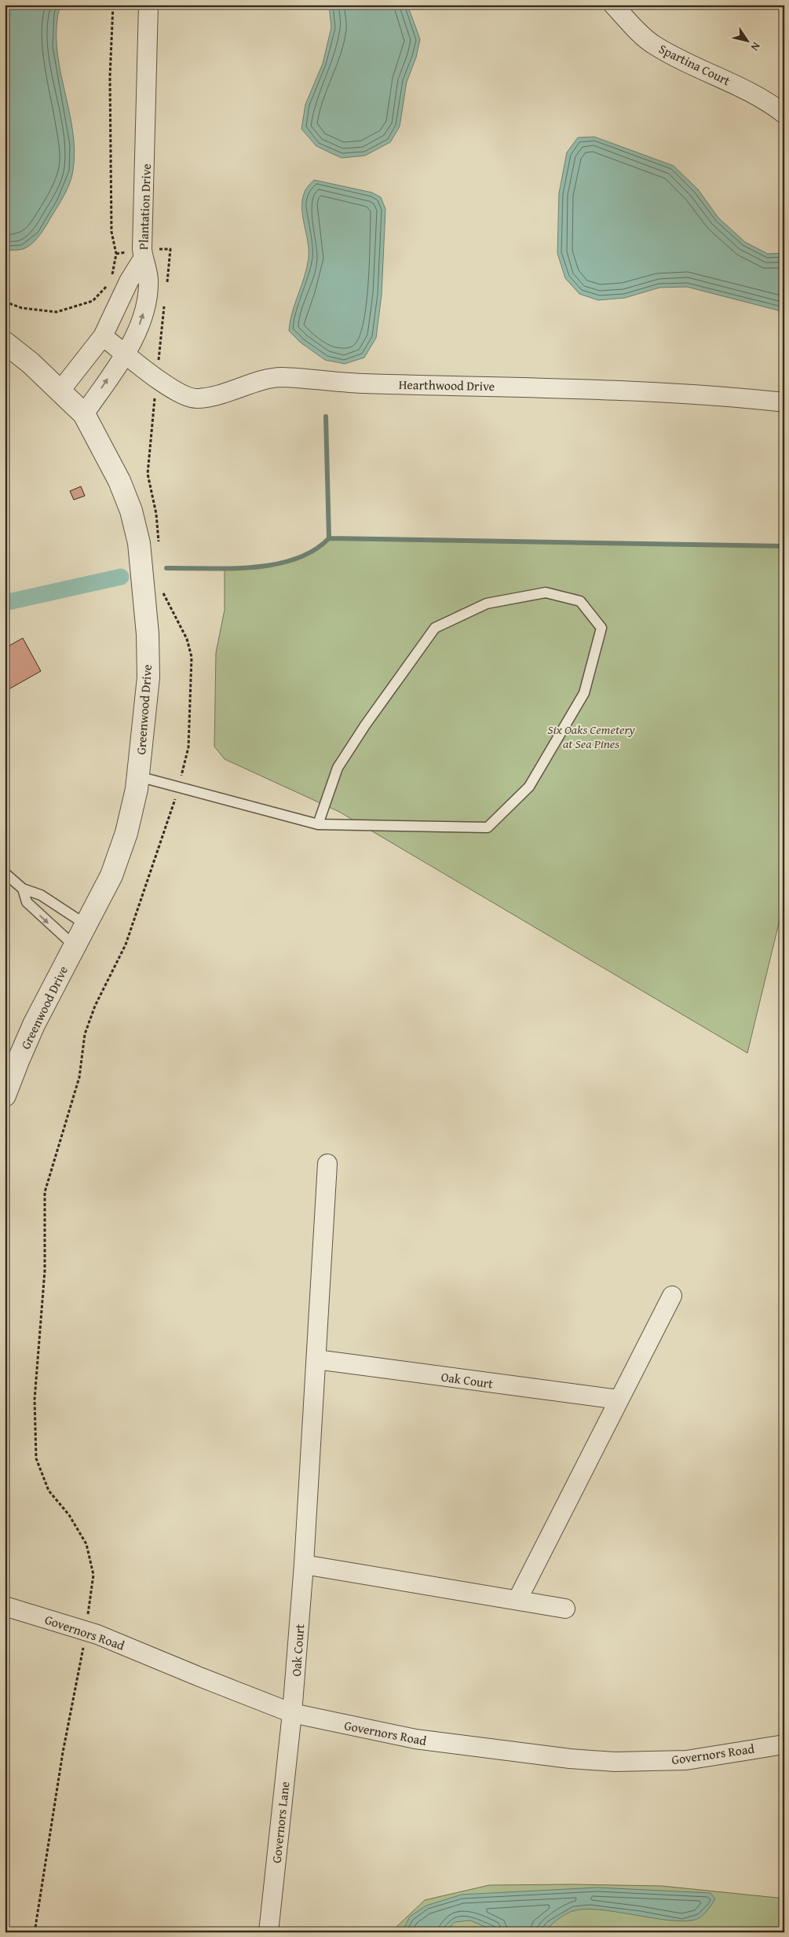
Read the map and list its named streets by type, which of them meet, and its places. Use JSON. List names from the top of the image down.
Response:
{
  "streets": {
    "street": [
      "Spartina Court",
      "Plantation Drive",
      "Hearthwood Drive",
      "Greenwood Drive",
      "Oak Court",
      "Governors Road",
      "Governors Lane"
    ]
  },
  "crossings": [
    ["Plantation Drive", "Hearthwood Drive"],
    ["Plantation Drive", "Greenwood Drive"],
    ["Oak Court", "Governors Road"],
    ["Oak Court", "Governors Lane"],
    ["Governors Road", "Governors Lane"]
  ],
  "parks": ["Six Oaks Cemetery at Sea Pines"],
  "north": "bottom right"
}
